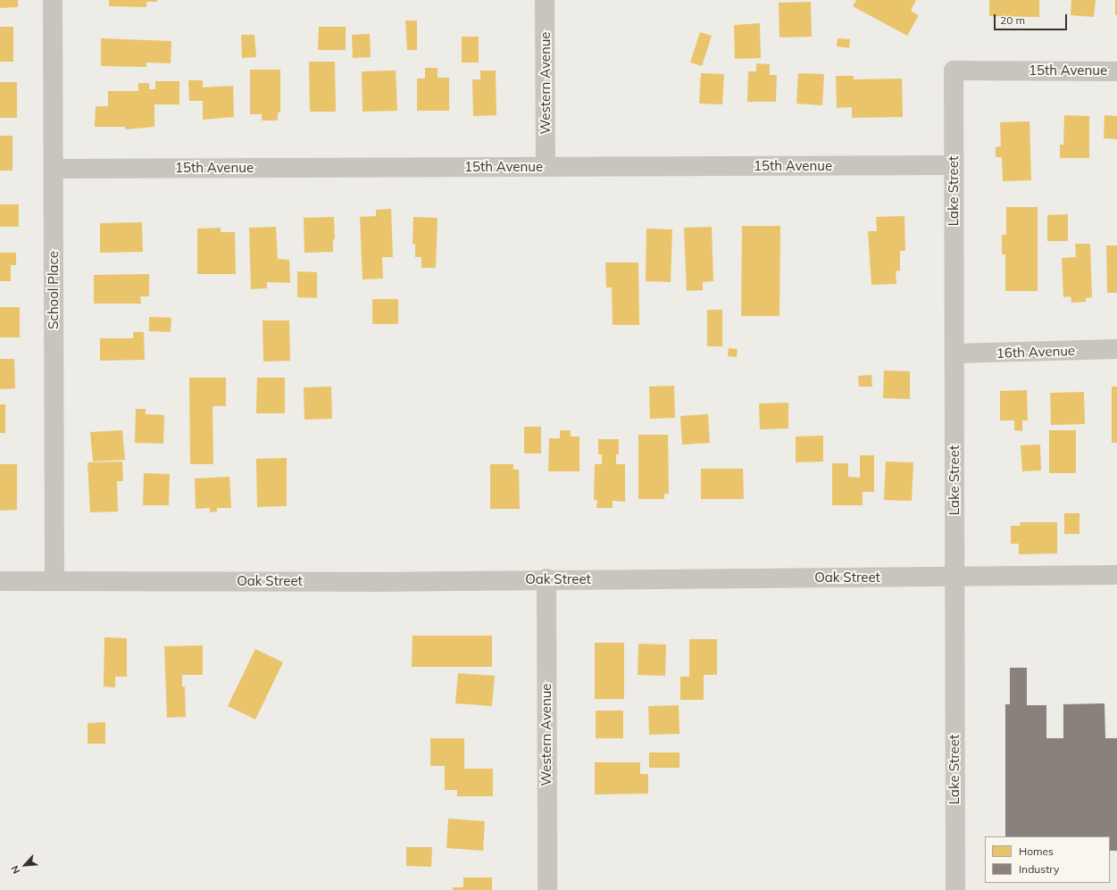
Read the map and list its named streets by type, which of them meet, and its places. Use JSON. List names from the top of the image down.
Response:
{
  "streets": {
    "street": [
      "15th Avenue",
      "Western Avenue",
      "Lake Street",
      "School Place",
      "16th Avenue",
      "Oak Street"
    ]
  },
  "crossings": [
    ["15th Avenue", "Western Avenue"],
    ["15th Avenue", "Lake Street"],
    ["15th Avenue", "School Place"],
    ["Western Avenue", "Oak Street"],
    ["Lake Street", "16th Avenue"],
    ["Lake Street", "Oak Street"],
    ["School Place", "Oak Street"]
  ],
  "legend": ["Homes", "Industry"],
  "scale_bar": "20 m",
  "north": "bottom left"
}
